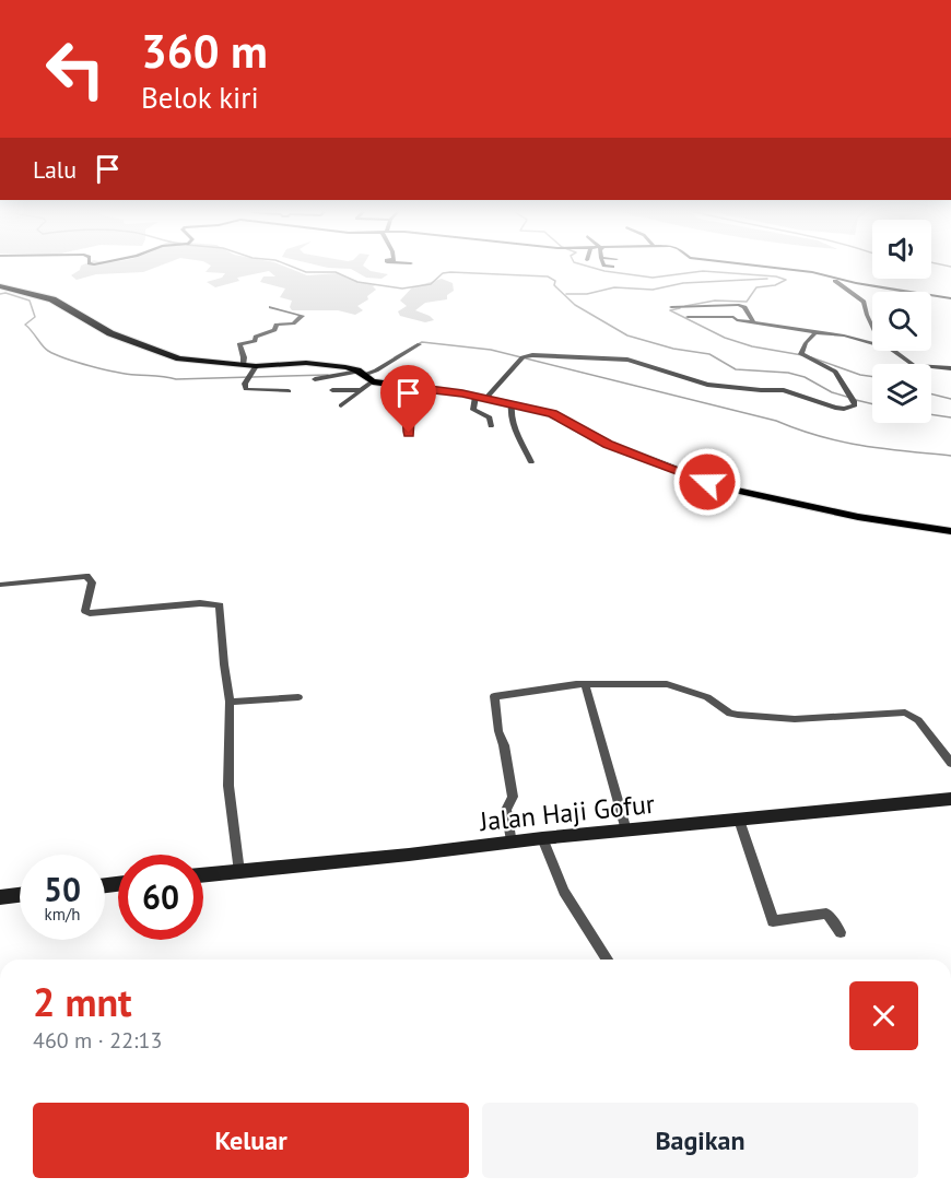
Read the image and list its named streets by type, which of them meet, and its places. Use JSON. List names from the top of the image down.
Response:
{
  "streets": {
    "street": ["Jalan Haji Gofur"]
  },
  "page": {
    "turn": ["360 m", "Belok kiri"],
    "then": "Lalu",
    "speed": "50 km/h",
    "limit": "60",
    "heading": ["2 mnt", "460 m · 22:13"],
    "buttons": ["Keluar", "Bagikan"]
  }
}
